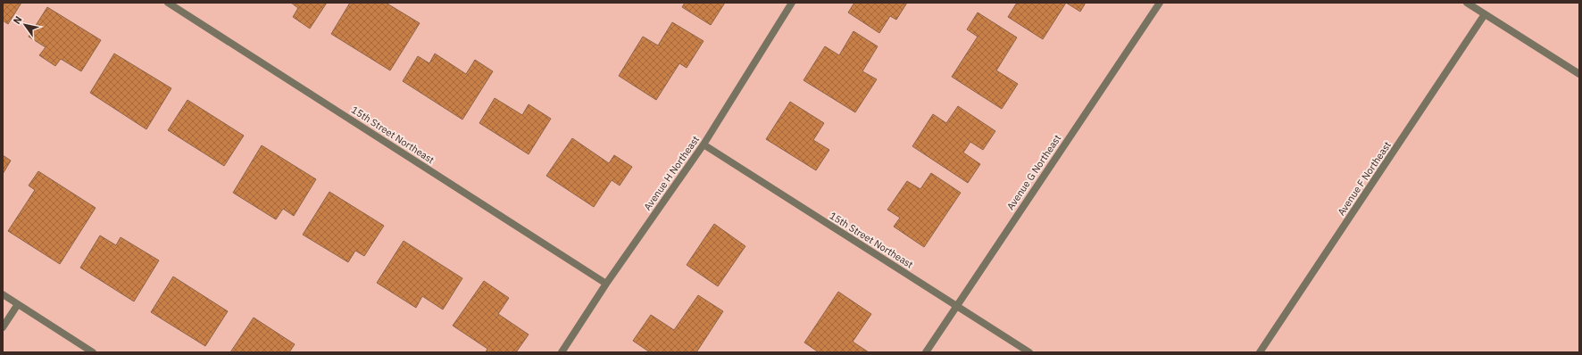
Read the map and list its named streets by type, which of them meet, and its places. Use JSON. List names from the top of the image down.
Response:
{
  "streets": {
    "street": [
      "15th Street Northeast",
      "Avenue G Northeast",
      "Avenue H Northeast",
      "Avenue F Northeast"
    ]
  },
  "crossings": [
    ["15th Street Northeast", "Avenue G Northeast"],
    ["15th Street Northeast", "Avenue H Northeast"]
  ],
  "north": "top left"
}
